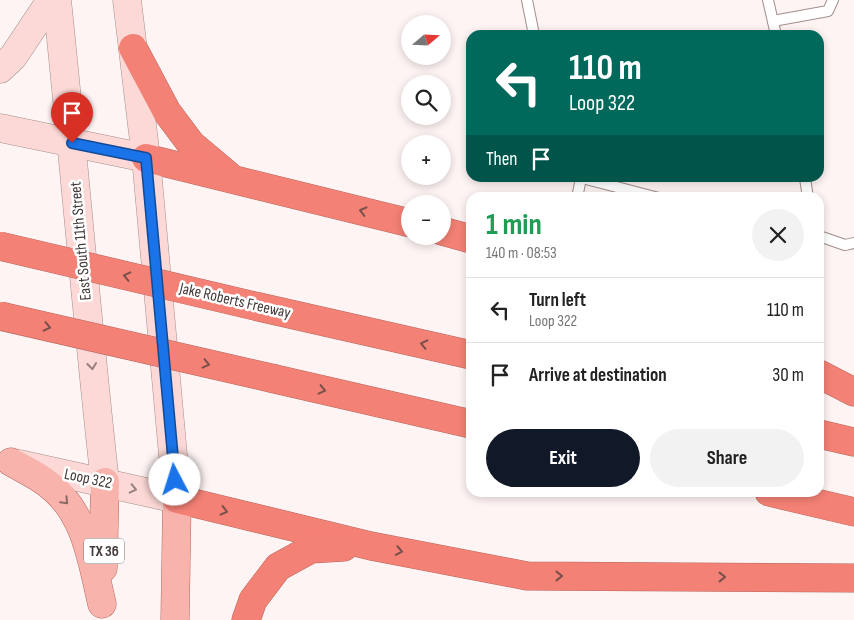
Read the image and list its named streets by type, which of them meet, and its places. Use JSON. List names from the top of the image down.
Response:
{
  "streets": {
    "highway": ["Jake Roberts Freeway"],
    "main road": ["East South 11th Street", "Loop 322", "TX 36"]
  },
  "crossings": [
    ["East South 11th Street", "Loop 322"],
    ["East South 11th Street", "TX 36"],
    ["Loop 322", "TX 36"]
  ],
  "one_way": ["Loop 322"],
  "north": "right",
  "page": {
    "map_buttons": ["+", "−"],
    "turn": ["110 m", "Loop 322"],
    "then": "Then",
    "heading": ["1 min", "140 m · 08:53"],
    "list": [
      {
        "name": "Turn left",
        "note": "Loop 322",
        "value": "110 m"
      },
      {
        "name": "Arrive at destination",
        "value": "30 m"
      }
    ],
    "buttons": ["Exit", "Share"]
  }
}
